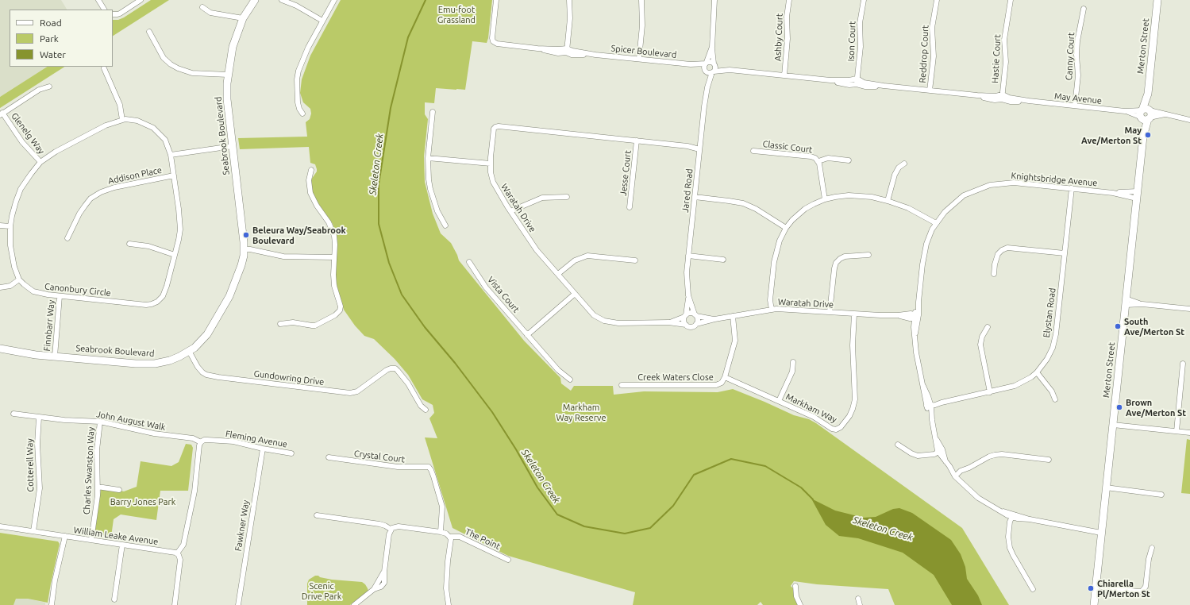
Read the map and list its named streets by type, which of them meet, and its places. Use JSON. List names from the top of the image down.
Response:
{
  "streets": {
    "street": [
      "Ashby Court",
      "Ison Court",
      "Merton Street",
      "Spicer Boulevard",
      "Reddrop Court",
      "Canny Court",
      "Hastie Court",
      "May Avenue",
      "Glenelg Way",
      "Seabrook Boulevard",
      "Classic Court",
      "Jesse Court",
      "Addison Place",
      "Knightsbridge Avenue",
      "Jared Road",
      "Waratah Drive",
      "Canonbury Circle",
      "Vista Court",
      "Elystan Road",
      "Finnbarr Way",
      "Creek Waters Close",
      "Gundowring Drive",
      "Markham Way",
      "John August Walk",
      "Fleming Avenue",
      "Crystal Court",
      "Cotterell Way",
      "Charles Swanston Way",
      "Fawkner Way",
      "William Leake Avenue",
      "The Point"
    ]
  },
  "crossings": [
    ["Ashby Court", "May Avenue"],
    ["Ison Court", "May Avenue"],
    ["Merton Street", "May Avenue"],
    ["Merton Street", "Knightsbridge Avenue"],
    ["Spicer Boulevard", "Jared Road"],
    ["Reddrop Court", "May Avenue"],
    ["Canny Court", "May Avenue"],
    ["Hastie Court", "May Avenue"],
    ["Glenelg Way", "Canonbury Circle"],
    ["Seabrook Boulevard", "Finnbarr Way"],
    ["Seabrook Boulevard", "Gundowring Drive"],
    ["Jesse Court", "Waratah Drive"],
    ["Addison Place", "Canonbury Circle"],
    ["Knightsbridge Avenue", "Waratah Drive"],
    ["Knightsbridge Avenue", "Elystan Road"],
    ["Jared Road", "Waratah Drive"],
    ["Waratah Drive", "Markham Way"],
    ["Canonbury Circle", "Finnbarr Way"],
    ["Creek Waters Close", "Markham Way"],
    ["John August Walk", "Fleming Avenue"],
    ["John August Walk", "Cotterell Way"],
    ["John August Walk", "Charles Swanston Way"],
    ["Fleming Avenue", "Fawkner Way"],
    ["Crystal Court", "The Point"],
    ["Cotterell Way", "William Leake Avenue"],
    ["Charles Swanston Way", "William Leake Avenue"]
  ],
  "water": ["Skeleton Creek"],
  "parks": [
    "Emu-foot Grassland",
    "Markham Way Reserve",
    "Barry Jones Park",
    "Scenic Drive Park"
  ],
  "places": [
    "May Ave/Merton St",
    "Beleura Way/Seabrook Boulevard",
    "South Ave/Merton St",
    "Brown Ave/Merton St",
    "Chiarella Pl/Merton St"
  ],
  "legend": ["Road", "Park", "Water"]
}
